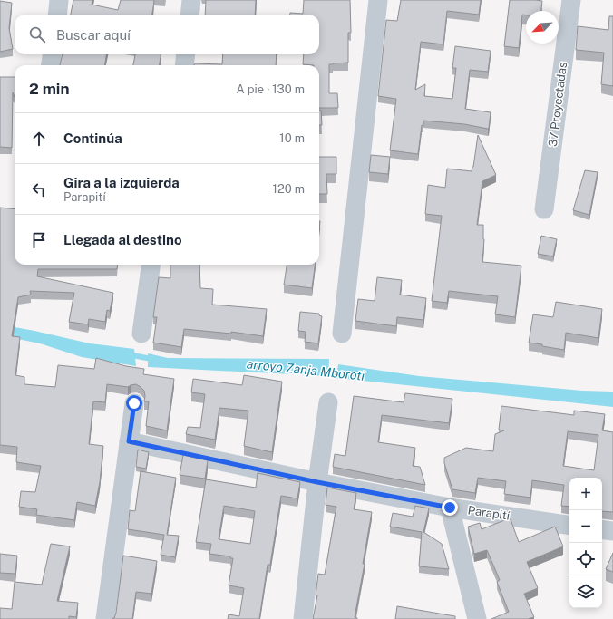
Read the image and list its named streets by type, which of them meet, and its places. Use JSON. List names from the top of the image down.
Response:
{
  "streets": {
    "street": ["37 Proyectadas", "Parapití"]
  },
  "water": ["arroyo Zanja Mboroti"],
  "north": "bottom left",
  "page": {
    "search": "Buscar aquí",
    "heading": ["2 min", "A pie · 130 m"],
    "list": [
      ["Continúa", "10 m"],
      ["Gira a la izquierda", "Parapití", "120 m"],
      "Llegada al destino"
    ],
    "map_buttons": ["+", "−"]
  }
}
